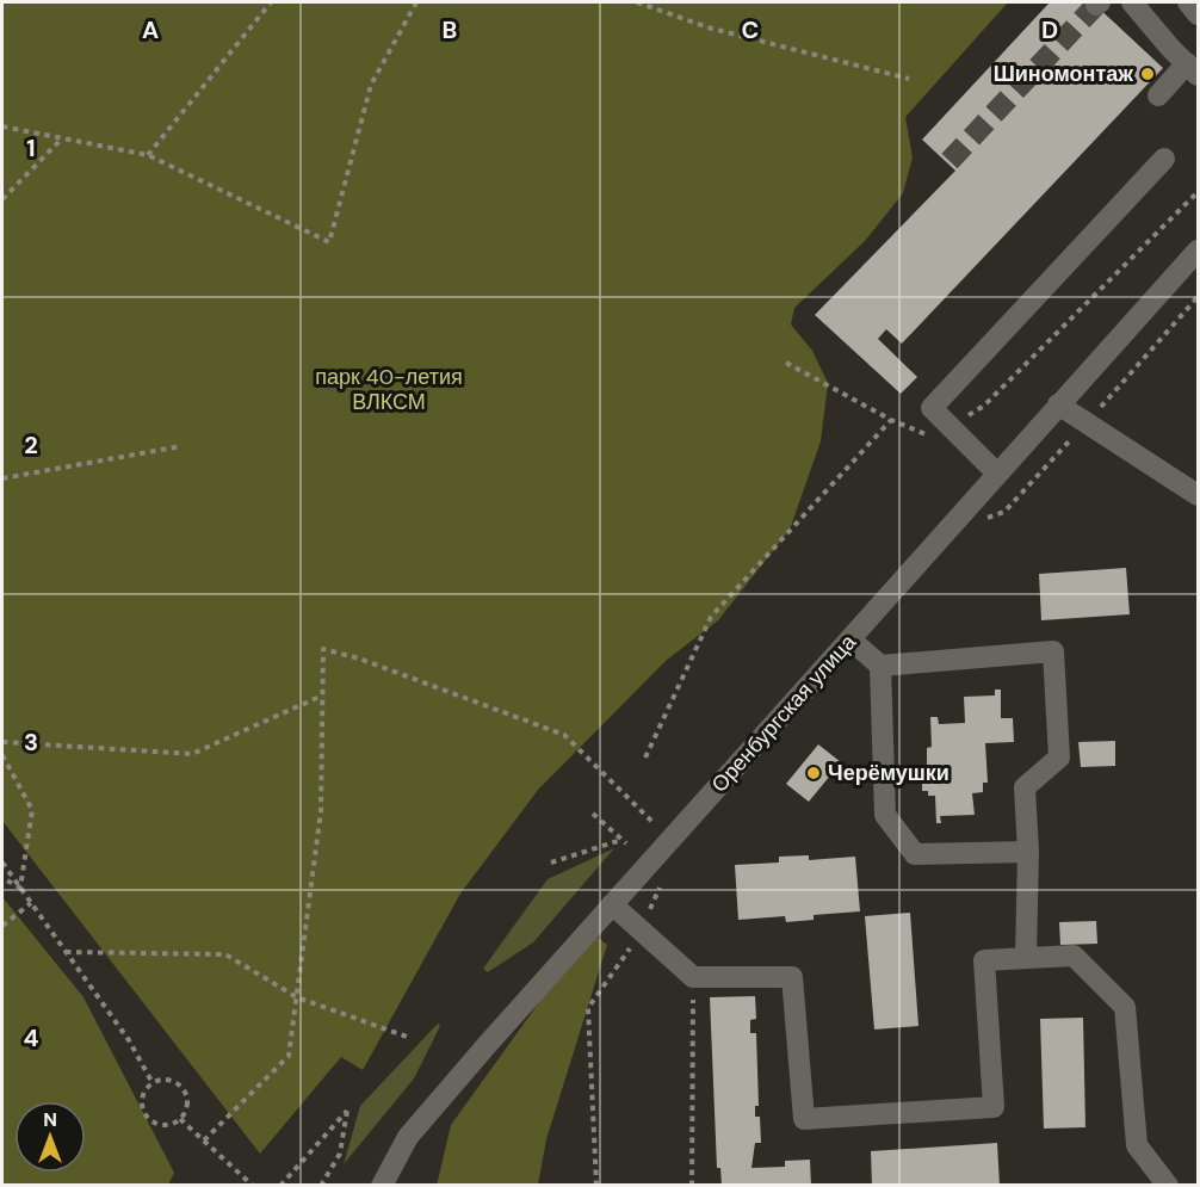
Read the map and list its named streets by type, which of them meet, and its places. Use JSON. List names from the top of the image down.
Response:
{
  "streets": {
    "street": ["Оренбургская улица"]
  },
  "parks": ["парк 40-летия ВЛКСМ"],
  "places": ["Шиномонтаж", "Черёмушки"],
  "north": "top",
  "grid": {
    "columns": [
      "A",
      "B",
      "C",
      "D"
    ],
    "rows": [
      "1",
      "2",
      "3",
      "4"
    ]
  }
}
